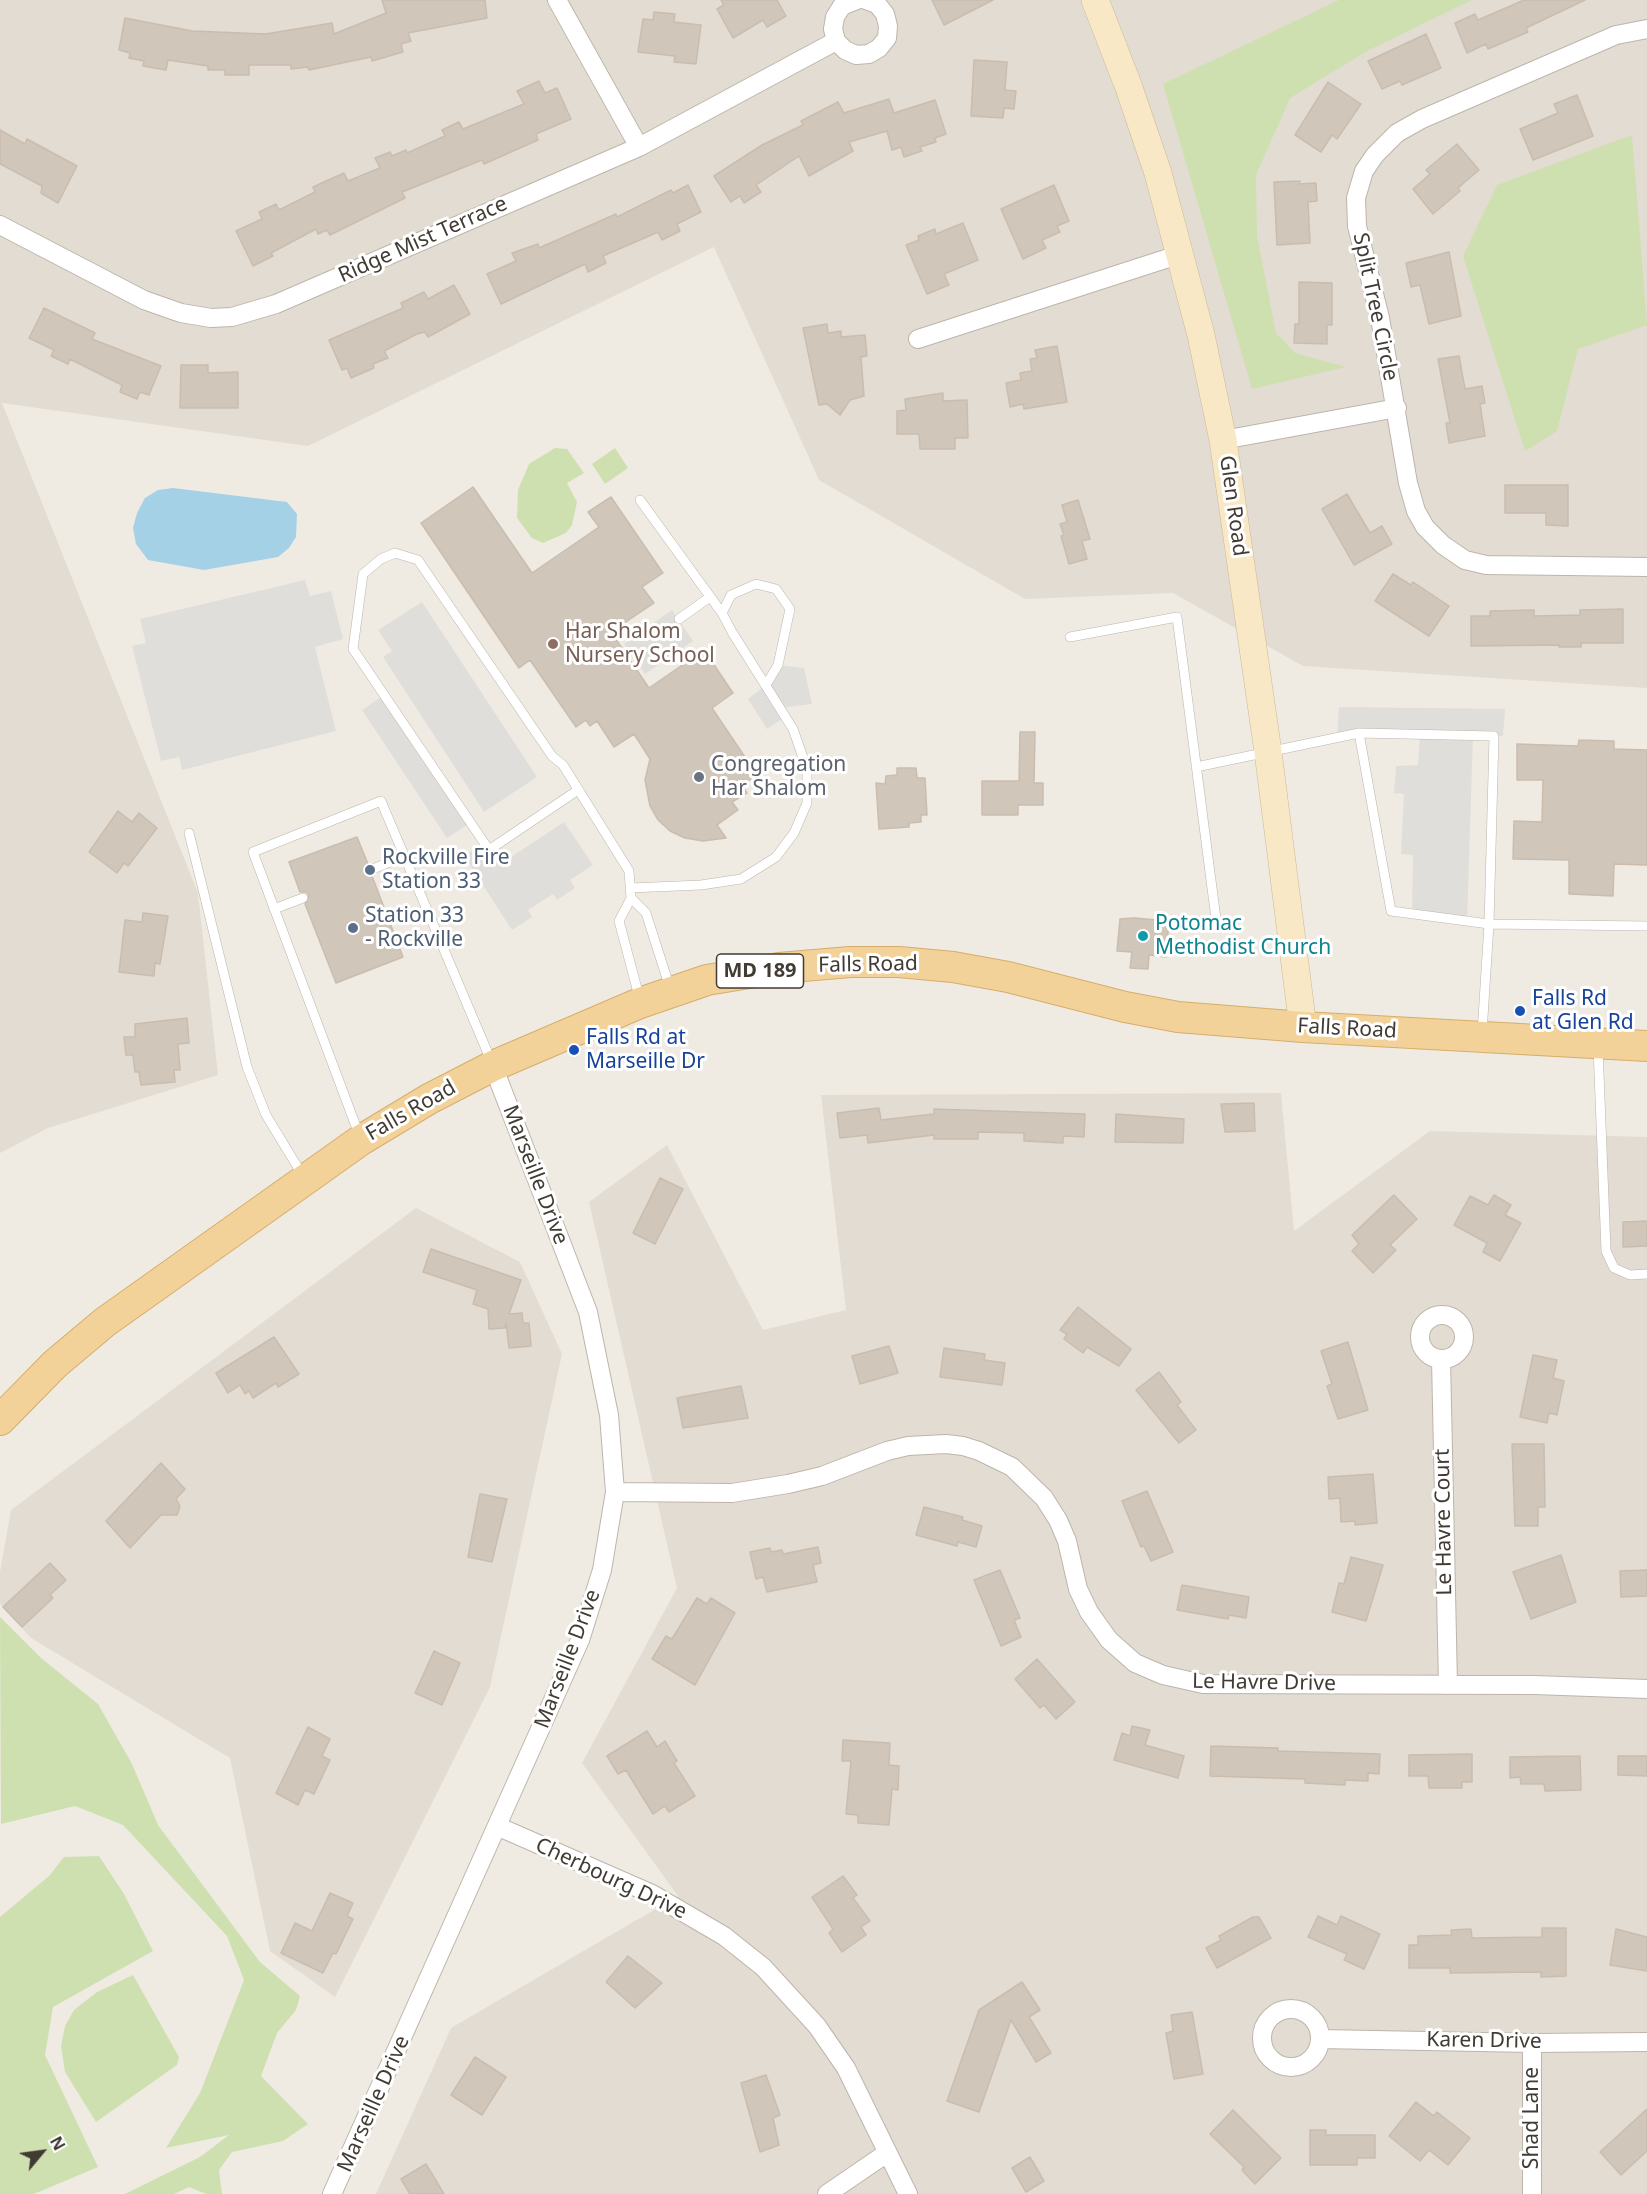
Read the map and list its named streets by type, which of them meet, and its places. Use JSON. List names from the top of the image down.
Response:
{
  "streets": {
    "main road": ["Glen Road", "Falls Road", "MD 189"],
    "street": [
      "Ridge Mist Terrace",
      "Split Tree Circle",
      "Marseille Drive",
      "Le Havre Court",
      "Le Havre Drive",
      "Cherbourg Drive",
      "Karen Drive",
      "Shad Lane"
    ]
  },
  "crossings": [
    ["Glen Road", "Falls Road"],
    ["Falls Road", "Marseille Drive"],
    ["Marseille Drive", "Le Havre Drive"],
    ["Marseille Drive", "Cherbourg Drive"],
    ["Le Havre Court", "Le Havre Drive"],
    ["Karen Drive", "Shad Lane"]
  ],
  "places": [
    "Har Shalom Nursery School",
    "Congregation Har Shalom",
    "Rockville Fire Station 33",
    "Station 33 - Rockville",
    "Potomac Methodist Church",
    "Falls Rd at Glen Rd",
    "Falls Rd at Marseille Dr"
  ],
  "north": "top right"
}
